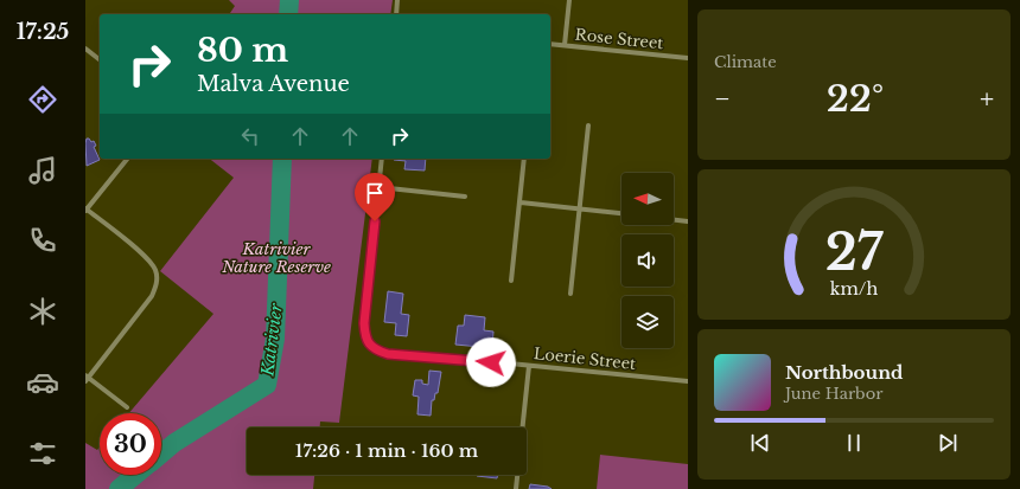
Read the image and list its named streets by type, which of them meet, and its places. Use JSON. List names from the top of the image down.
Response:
{
  "streets": {
    "street": ["Rose Street", "Loerie Street"]
  },
  "water": ["Katrivier"],
  "parks": ["Katrivier Nature Reserve"],
  "north": "left",
  "page": {
    "tabs": "17:25",
    "tile": "Climate",
    "turn": ["80 m", "Malva Avenue"],
    "heat": ["−", "22°", "+"],
    "song": ["Northbound", "June Harbor"],
    "limit": "30",
    "trip": "17:26 · 1 min · 160 m",
    "gauge": ["27", "km/h"]
  }
}
